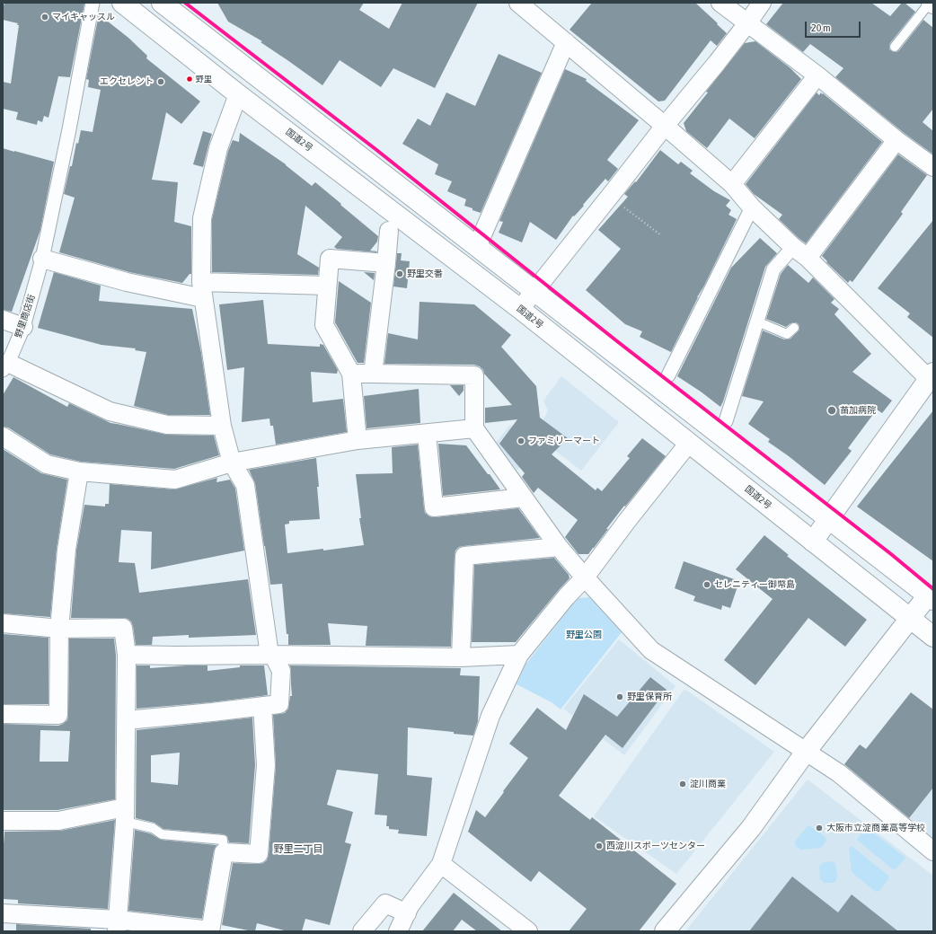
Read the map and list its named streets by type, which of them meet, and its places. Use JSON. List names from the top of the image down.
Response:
{
  "streets": {
    "main road": ["国道2号"],
    "street": ["野里商店街"]
  },
  "districts": ["野里二丁目"],
  "parks": ["野里公園"],
  "places": [
    "マイキャッスル",
    "野里",
    "エクセレント",
    "野里交番",
    "苗加病院",
    "ファミリーマート",
    "セレニティー御幣島",
    "野里保育所",
    "淀川商業",
    "大阪市立淀商業高等学校",
    "西淀川スポーツセンター"
  ],
  "scale_bar": "20 m"
}
